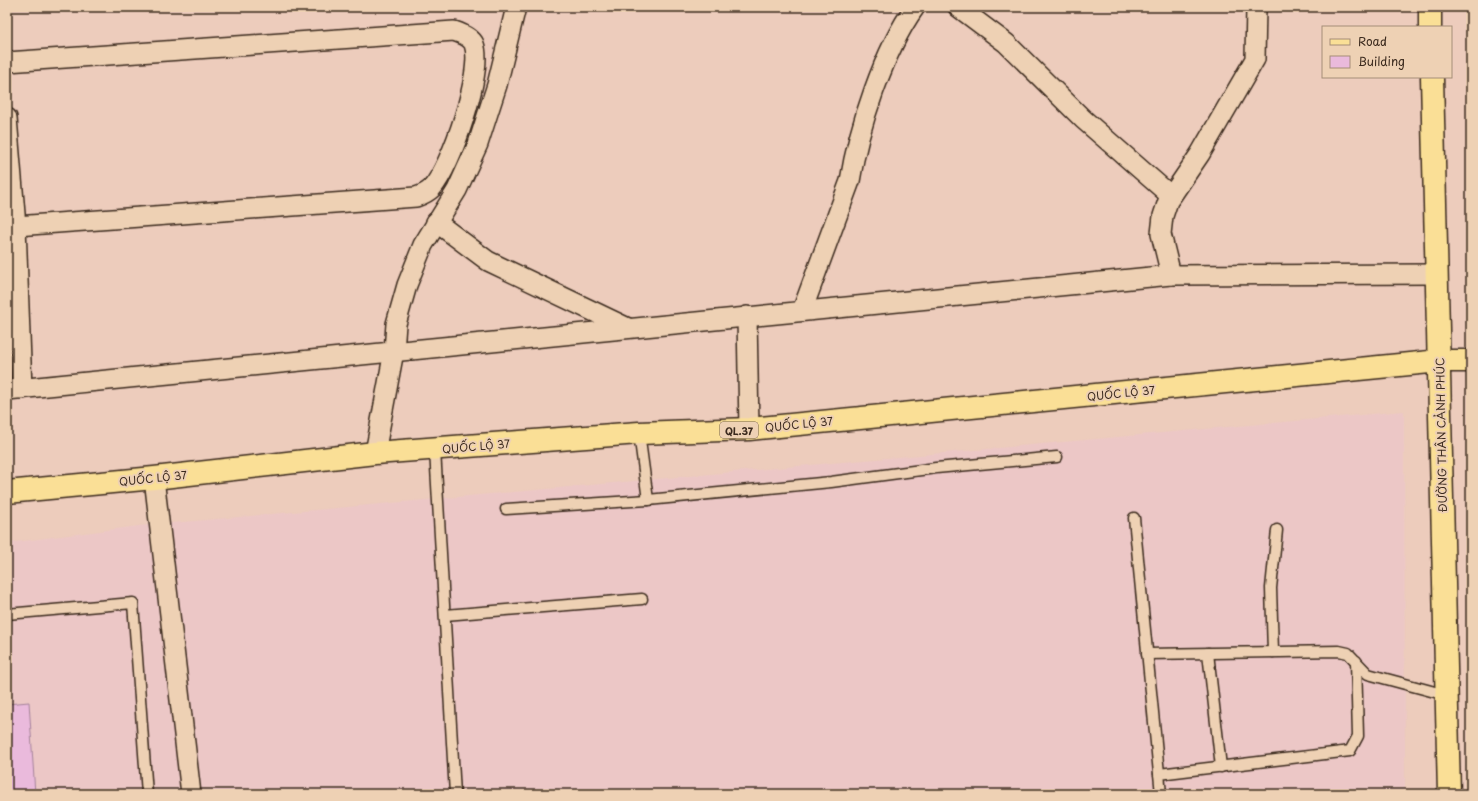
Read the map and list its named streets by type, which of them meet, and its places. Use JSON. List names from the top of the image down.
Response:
{
  "streets": {
    "main road": ["QUỐC LỘ 37", "QL.37", "ĐƯỜNG THÂN CẢNH PHÚC"]
  },
  "crossings": [
    ["QUỐC LỘ 37", "ĐƯỜNG THÂN CẢNH PHÚC"]
  ],
  "legend": ["Road", "Building"]
}
